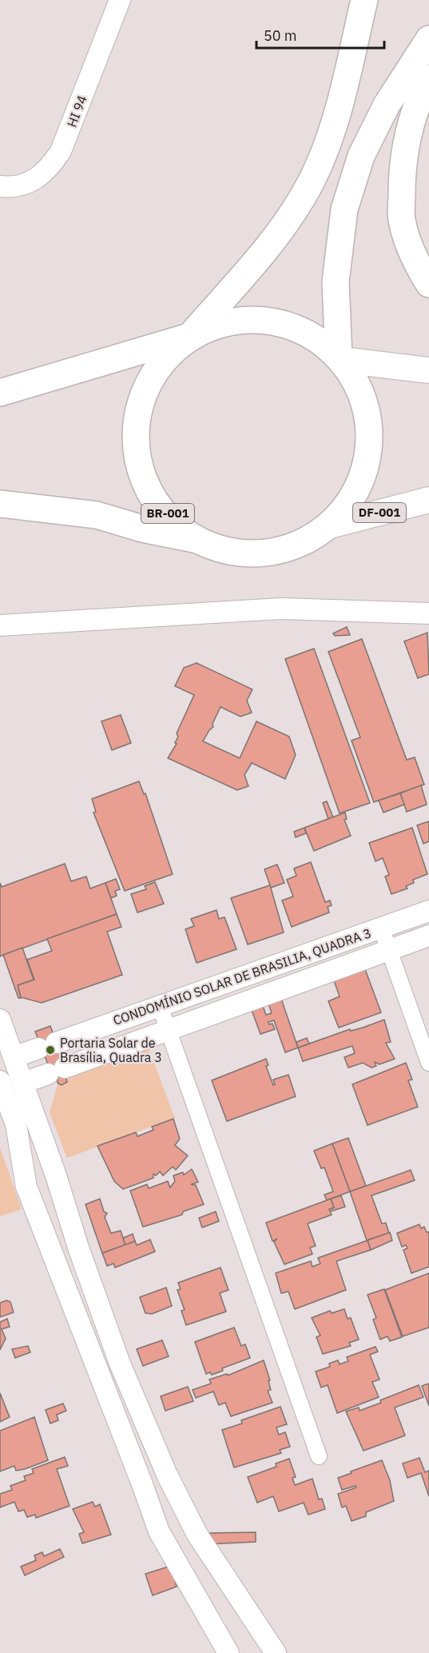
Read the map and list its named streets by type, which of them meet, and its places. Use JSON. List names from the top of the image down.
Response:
{
  "streets": {
    "highway": ["BR-001"],
    "main road": ["DF-001"],
    "street": ["HI 94", "CONDOMÍNIO SOLAR DE BRASILIA, QUADRA 3"]
  },
  "crossings": [
    ["DF-001", "BR-001"]
  ],
  "places": ["Portaria Solar de Brasília, Quadra 3"],
  "scale_bar": "50 m"
}
